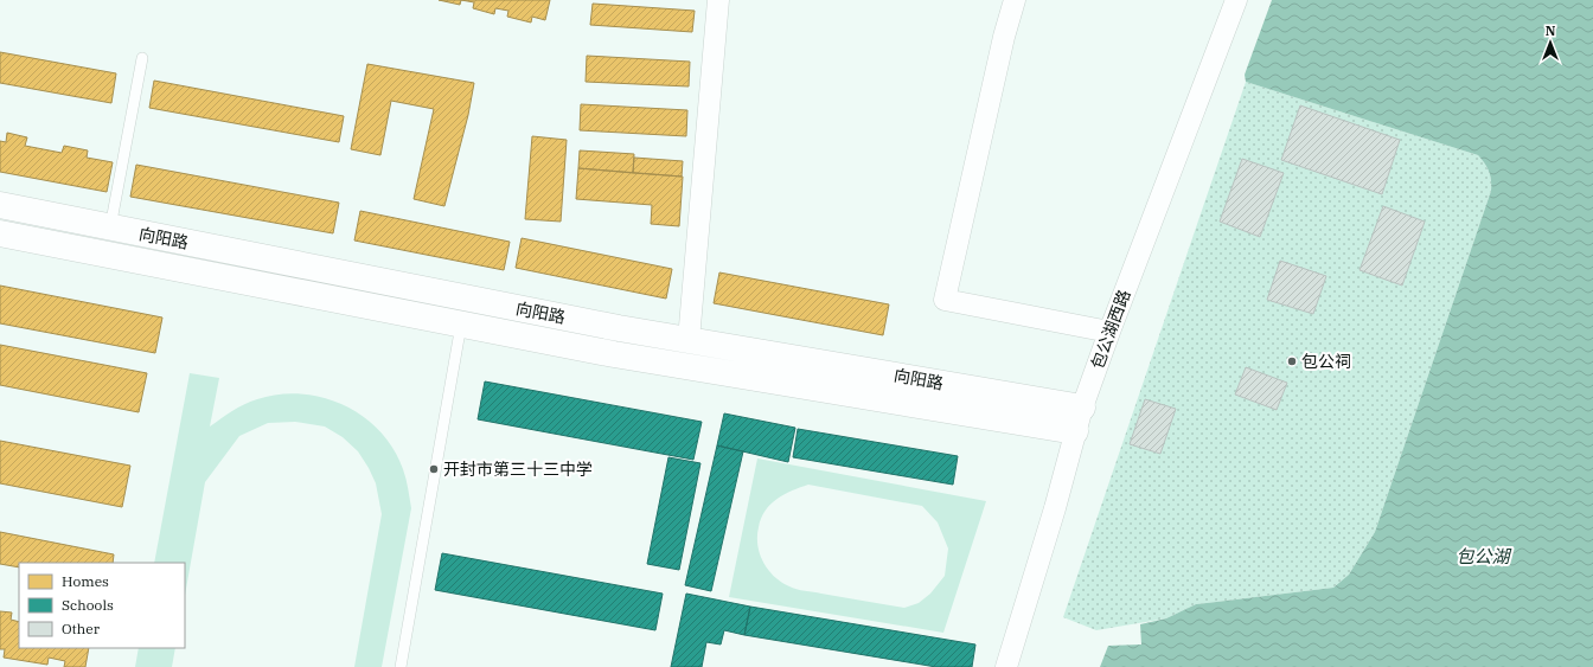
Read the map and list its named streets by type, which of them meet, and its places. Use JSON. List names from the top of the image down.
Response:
{
  "streets": {
    "street": ["向阳路", "包公湖西路"]
  },
  "crossings": [
    ["向阳路", "包公湖西路"]
  ],
  "water": ["包公湖"],
  "places": ["包公祠", "开封市第三十三中学"],
  "legend": ["Homes", "Schools", "Other"],
  "north": "top"
}
